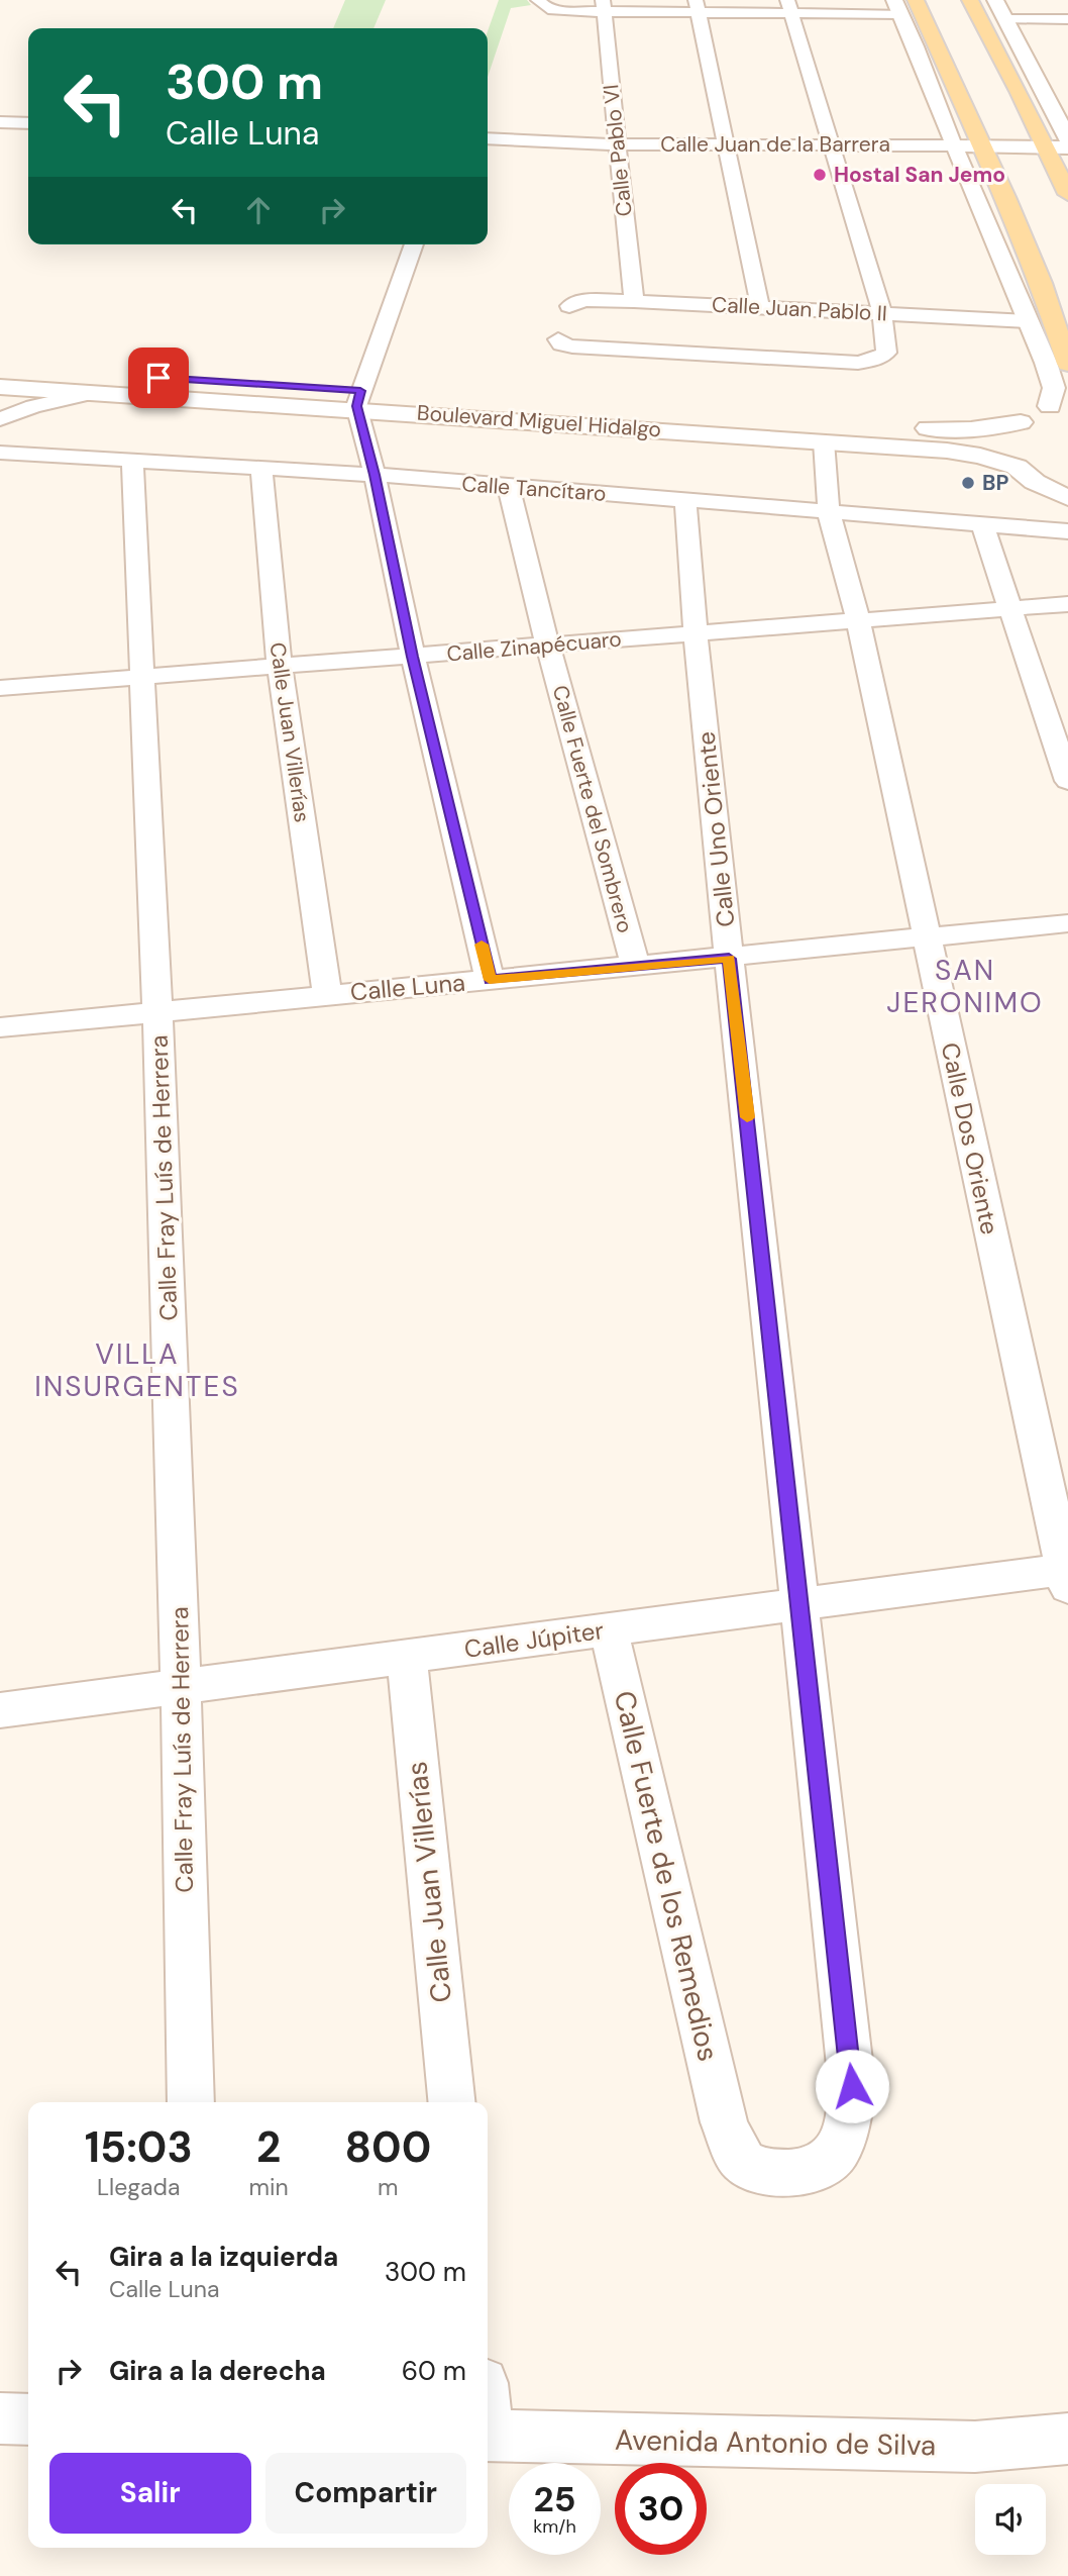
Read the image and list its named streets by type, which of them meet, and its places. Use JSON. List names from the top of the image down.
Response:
{
  "streets": {
    "main road": ["Calle Juan de la Barrera", "Boulevard Miguel Hidalgo"],
    "street": [
      "Calle Pablo VI",
      "Calle Juan Pablo II",
      "Calle Tancítaro",
      "Calle Zinapécuaro",
      "Calle Juan Villerías",
      "Calle Fuerte del Sombrero",
      "Calle Uno Oriente",
      "Calle Luna",
      "Calle Dos Oriente",
      "Calle Fray Luís de Herrera",
      "Calle Júpiter",
      "Calle Fuerte de los Remedios",
      "Avenida Antonio de Silva"
    ]
  },
  "crossings": [
    ["Calle Juan de la Barrera", "Calle Pablo VI"],
    ["Calle Pablo VI", "Calle Juan Pablo II"],
    ["Boulevard Miguel Hidalgo", "Calle Dos Oriente"],
    ["Calle Tancítaro", "Calle Juan Villerías"],
    ["Calle Tancítaro", "Calle Fuerte del Sombrero"],
    ["Calle Tancítaro", "Calle Uno Oriente"],
    ["Calle Tancítaro", "Calle Dos Oriente"],
    ["Calle Tancítaro", "Calle Fray Luís de Herrera"],
    ["Calle Zinapécuaro", "Calle Juan Villerías"],
    ["Calle Zinapécuaro", "Calle Fuerte del Sombrero"],
    ["Calle Zinapécuaro", "Calle Uno Oriente"],
    ["Calle Zinapécuaro", "Calle Dos Oriente"],
    ["Calle Zinapécuaro", "Calle Fray Luís de Herrera"],
    ["Calle Juan Villerías", "Calle Luna"],
    ["Calle Juan Villerías", "Calle Júpiter"],
    ["Calle Fuerte del Sombrero", "Calle Luna"],
    ["Calle Uno Oriente", "Calle Luna"],
    ["Calle Uno Oriente", "Calle Júpiter"],
    ["Calle Uno Oriente", "Calle Fuerte de los Remedios"],
    ["Calle Luna", "Calle Dos Oriente"],
    ["Calle Luna", "Calle Fray Luís de Herrera"],
    ["Calle Dos Oriente", "Calle Júpiter"],
    ["Calle Fray Luís de Herrera", "Calle Júpiter"],
    ["Calle Júpiter", "Calle Fuerte de los Remedios"]
  ],
  "districts": ["SAN JERONIMO", "VILLA INSURGENTES"],
  "places": ["Hostal San Jemo", "BP"],
  "page": {
    "turn": ["300 m", "Calle Luna"],
    "eta": [
      "15:03",
      "Llegada",
      "2",
      "min",
      "800",
      "m"
    ],
    "list": [
      {
        "name": "Gira a la izquierda",
        "note": "Calle Luna",
        "value": "300 m"
      },
      {
        "name": "Gira a la derecha",
        "value": "60 m"
      }
    ],
    "buttons": ["Salir", "Compartir"],
    "speed": "25 km/h",
    "limit": "30"
  }
}
